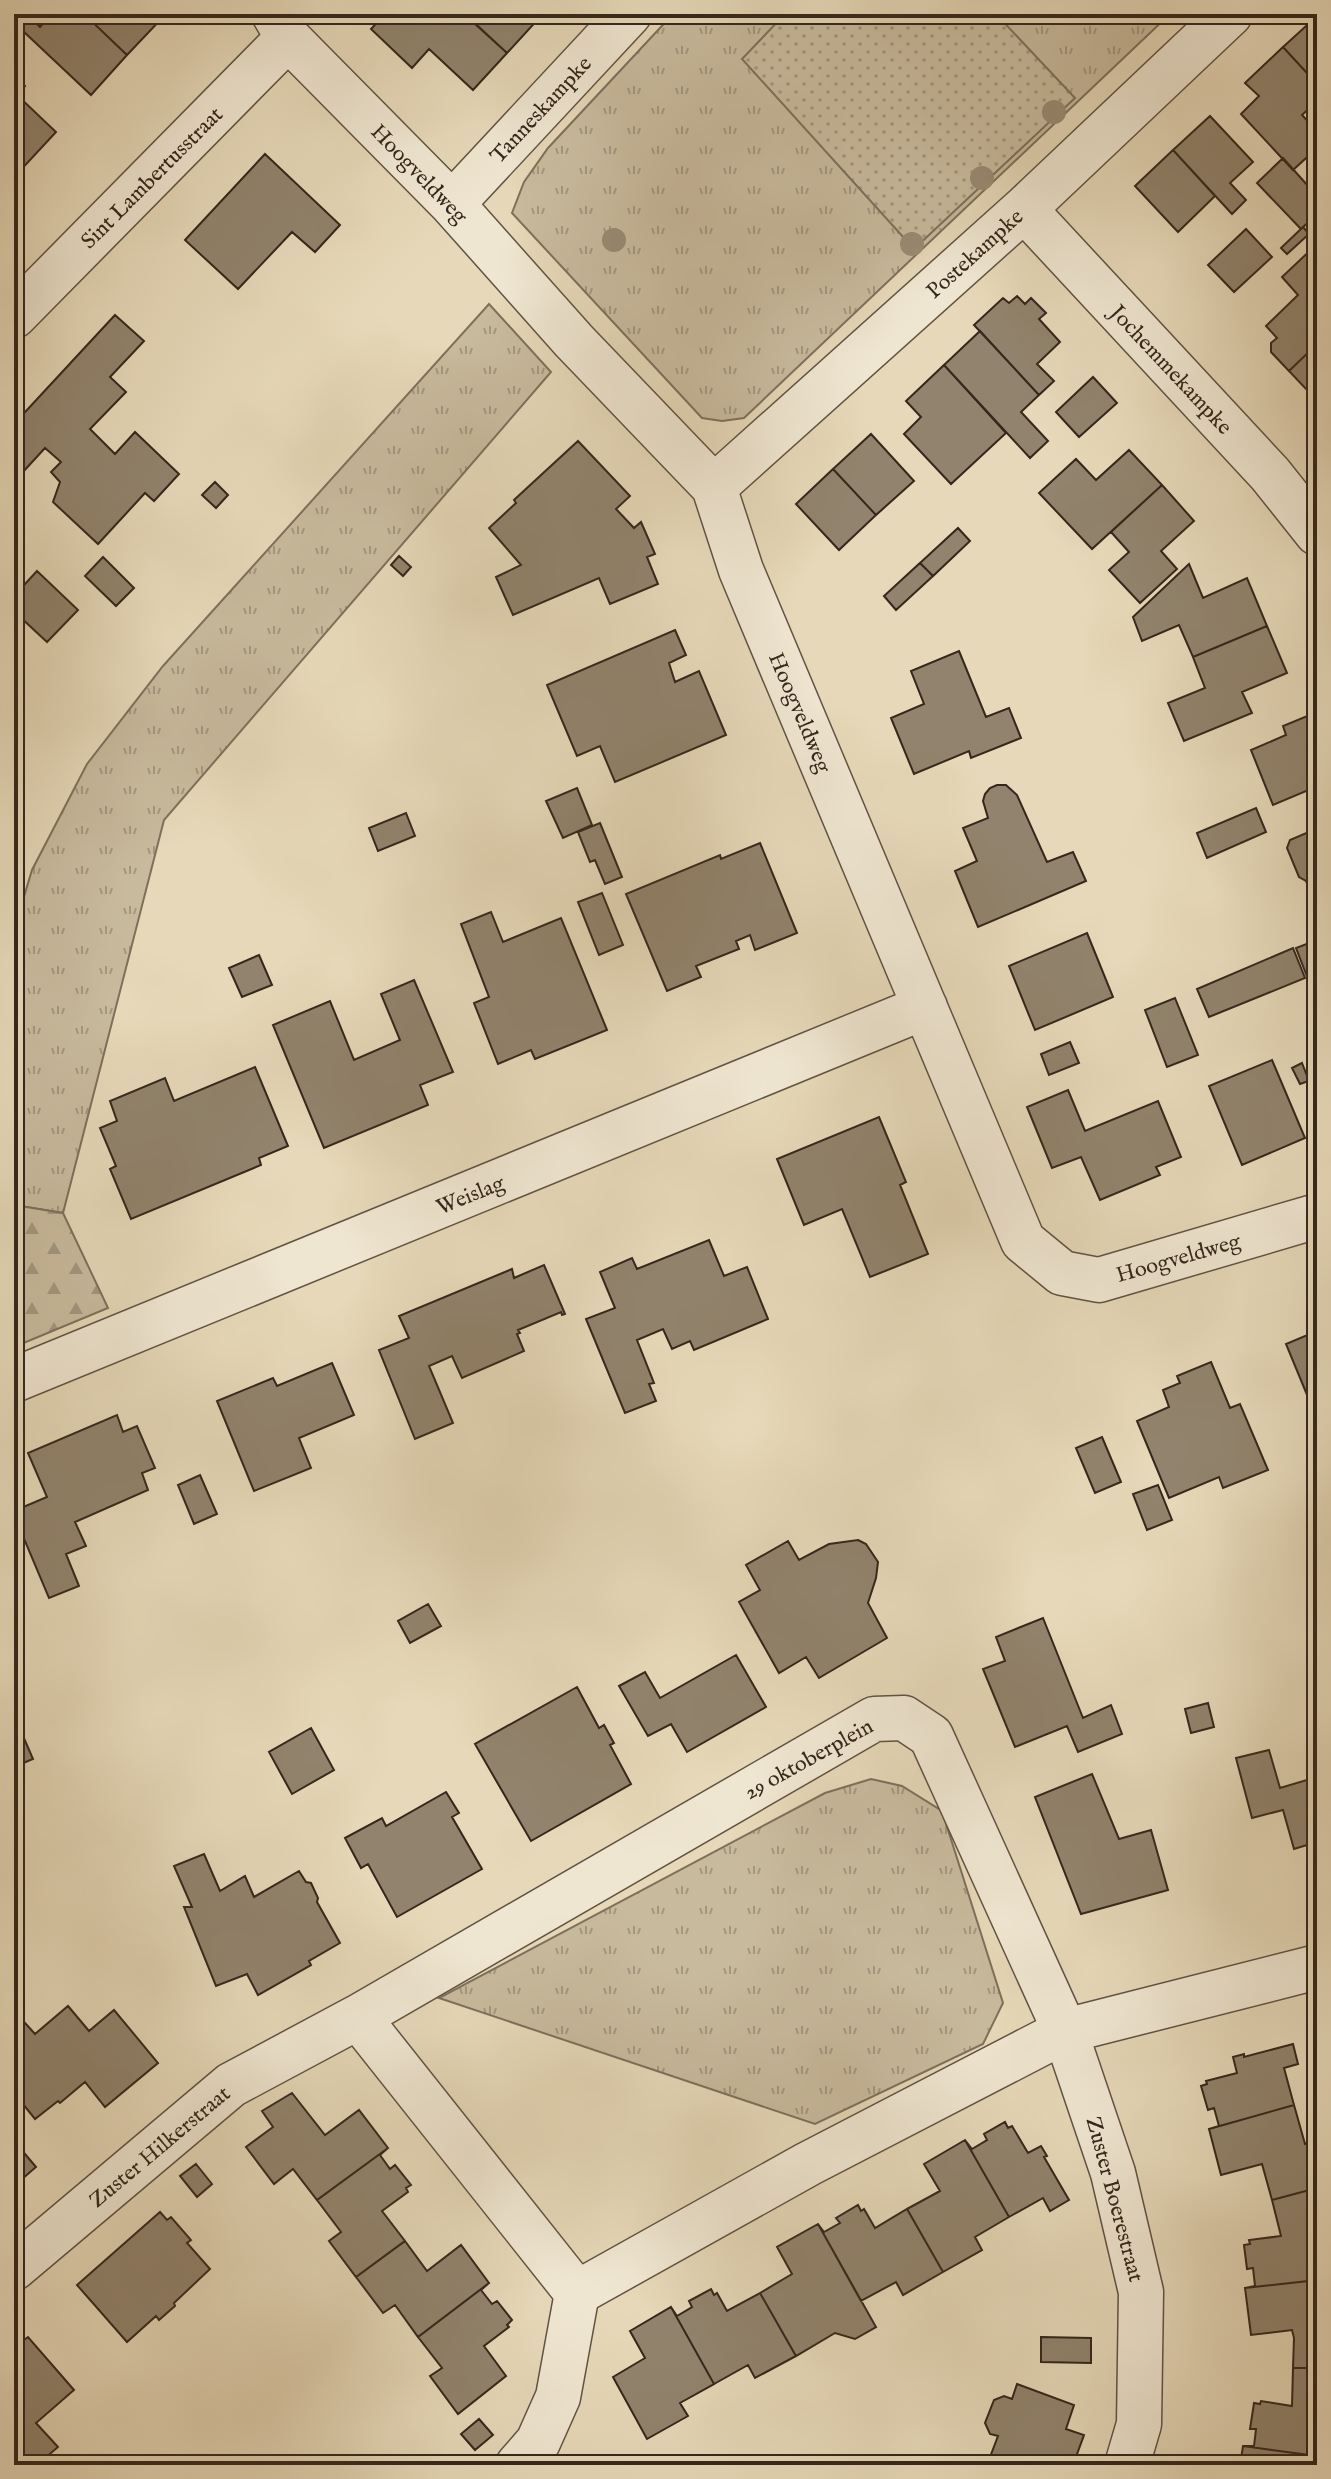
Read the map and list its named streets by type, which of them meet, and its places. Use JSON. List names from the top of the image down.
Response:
{
  "streets": {
    "street": [
      "Tanneskampke",
      "Hoogveldweg",
      "Sint Lambertusstraat",
      "Postekampke",
      "Jochemmekampke",
      "Weislag",
      "29 oktoberplein",
      "Zuster Hilkerstraat",
      "Zuster Boerestraat"
    ]
  },
  "crossings": [
    ["Tanneskampke", "Hoogveldweg"],
    ["Hoogveldweg", "Sint Lambertusstraat"],
    ["Hoogveldweg", "Postekampke"],
    ["Hoogveldweg", "Weislag"],
    ["Postekampke", "Jochemmekampke"],
    ["29 oktoberplein", "Zuster Hilkerstraat"],
    ["29 oktoberplein", "Zuster Boerestraat"]
  ]
}
